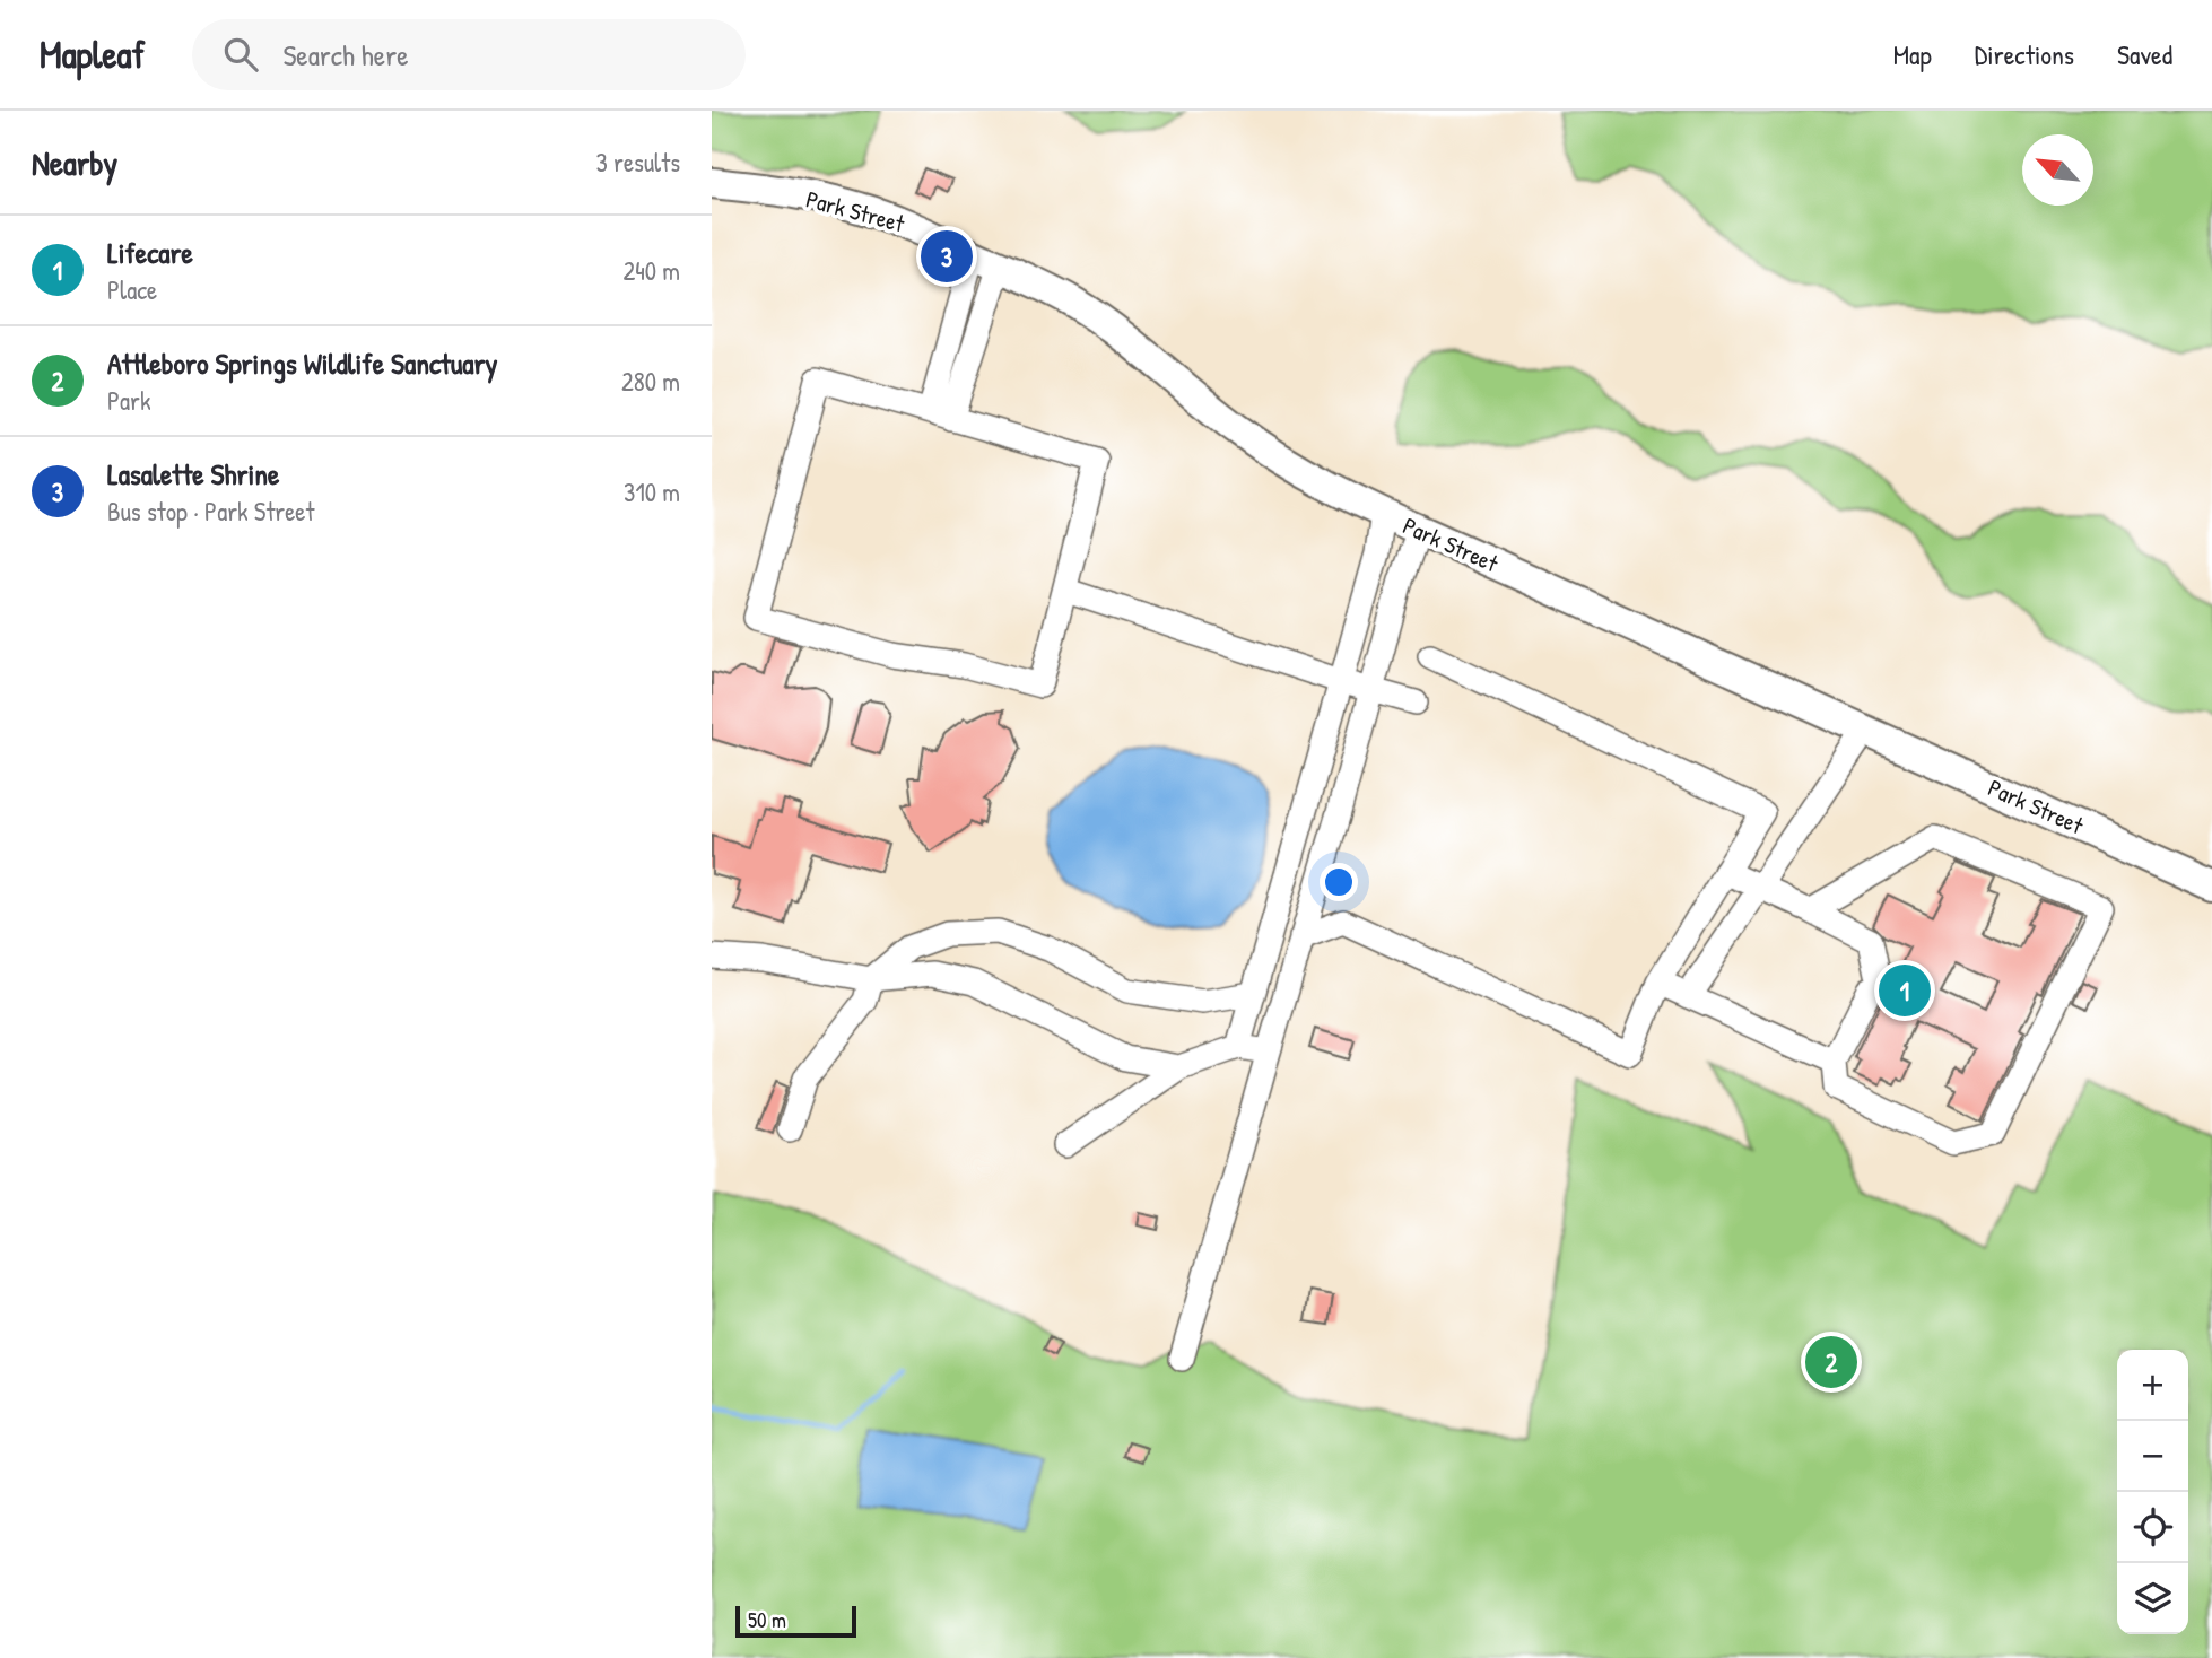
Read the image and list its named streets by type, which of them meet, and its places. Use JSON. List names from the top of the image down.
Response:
{
  "streets": {
    "main road": ["Park Street"]
  },
  "scale_bar": "50 m",
  "north": "top left",
  "page": {
    "header": "Mapleaf",
    "search": "Search here",
    "nav": ["Map", "Directions", "Saved"],
    "heading": ["Nearby", "3 results"],
    "list": [
      {
        "mark": "1",
        "name": "Lifecare",
        "note": "Place",
        "value": "240 m"
      },
      {
        "mark": "2",
        "name": "Attleboro Springs Wildlife Sanctuary",
        "note": "Park",
        "value": "280 m"
      },
      {
        "mark": "3",
        "name": "Lasalette Shrine",
        "note": "Bus stop · Park Street",
        "value": "310 m"
      }
    ],
    "pins": ["3", "1", "2"],
    "map_buttons": ["+", "−"],
    "scale": "50 m"
  }
}
